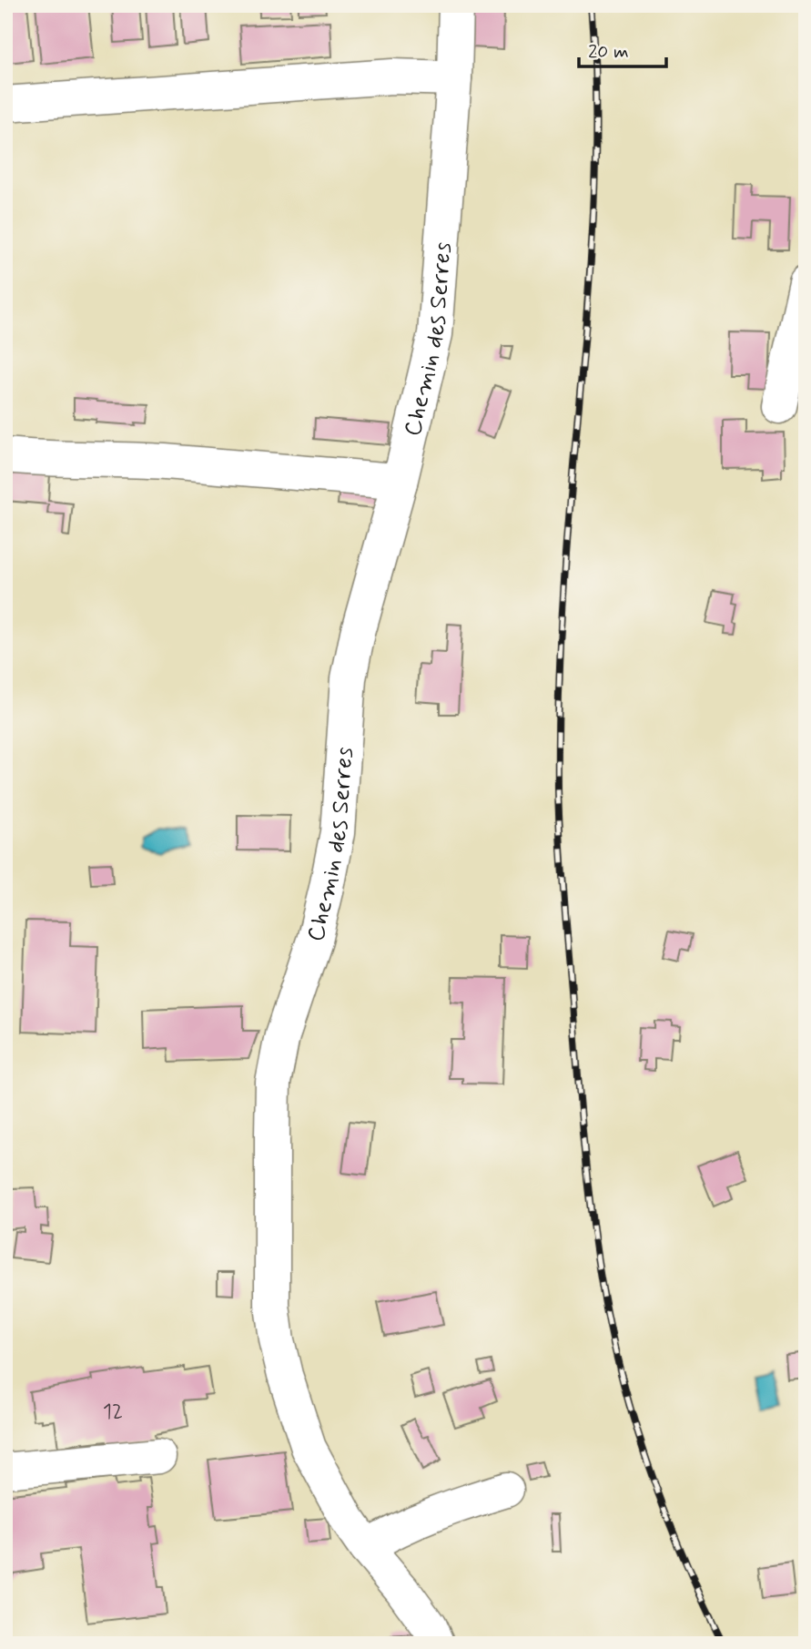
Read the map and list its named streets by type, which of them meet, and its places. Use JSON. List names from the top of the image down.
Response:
{
  "streets": {
    "street": ["Chemin des Serres"]
  },
  "house_numbers": ["12"],
  "scale_bar": "20 m"
}
